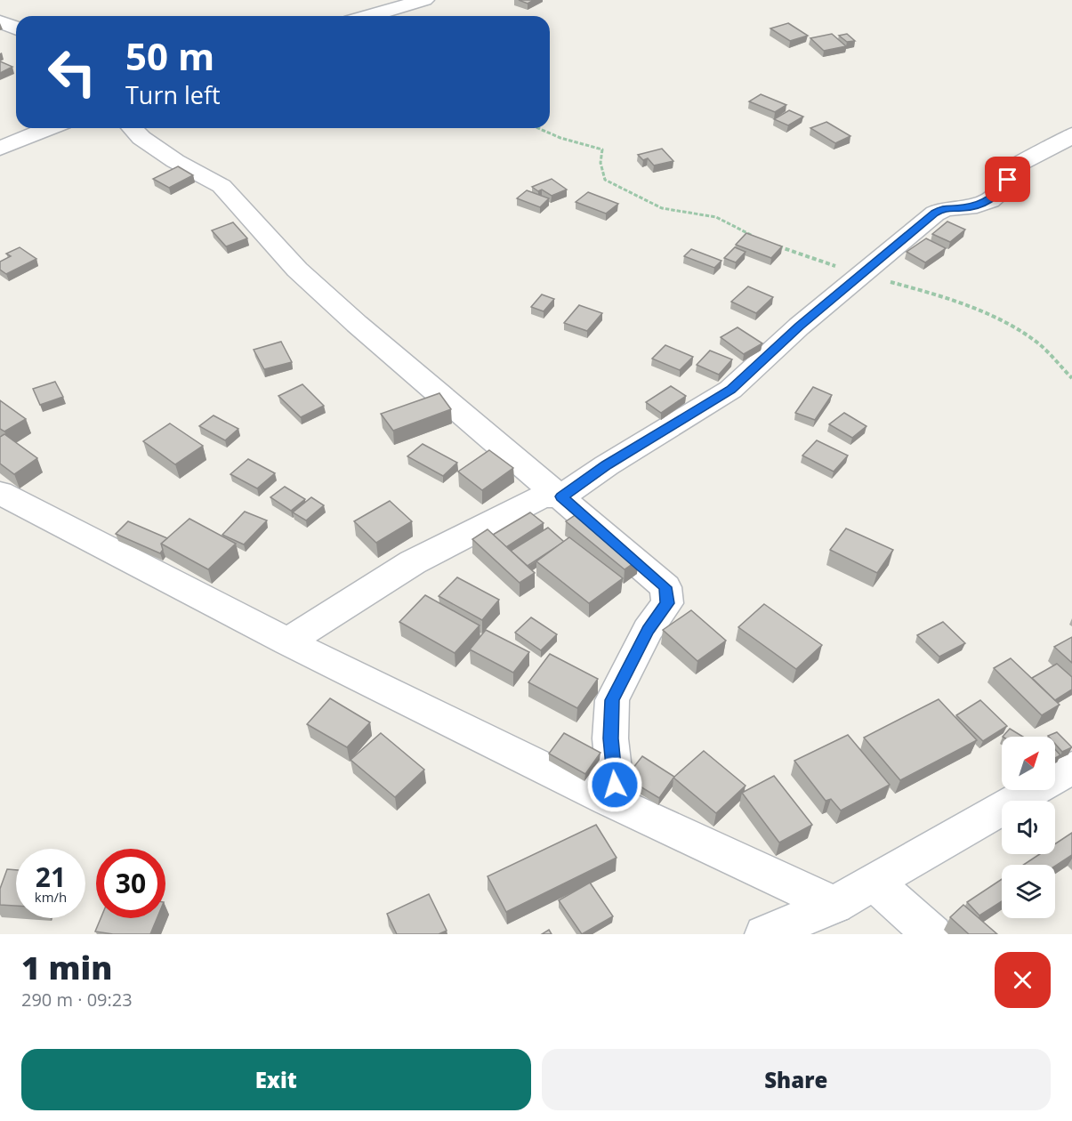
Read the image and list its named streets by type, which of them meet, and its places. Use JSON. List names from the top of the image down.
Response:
{
  "north": "top right",
  "page": {
    "turn": ["50 m", "Turn left"],
    "speed": "21 km/h",
    "limit": "30",
    "heading": ["1 min", "290 m · 09:23"],
    "buttons": ["Exit", "Share"]
  }
}
